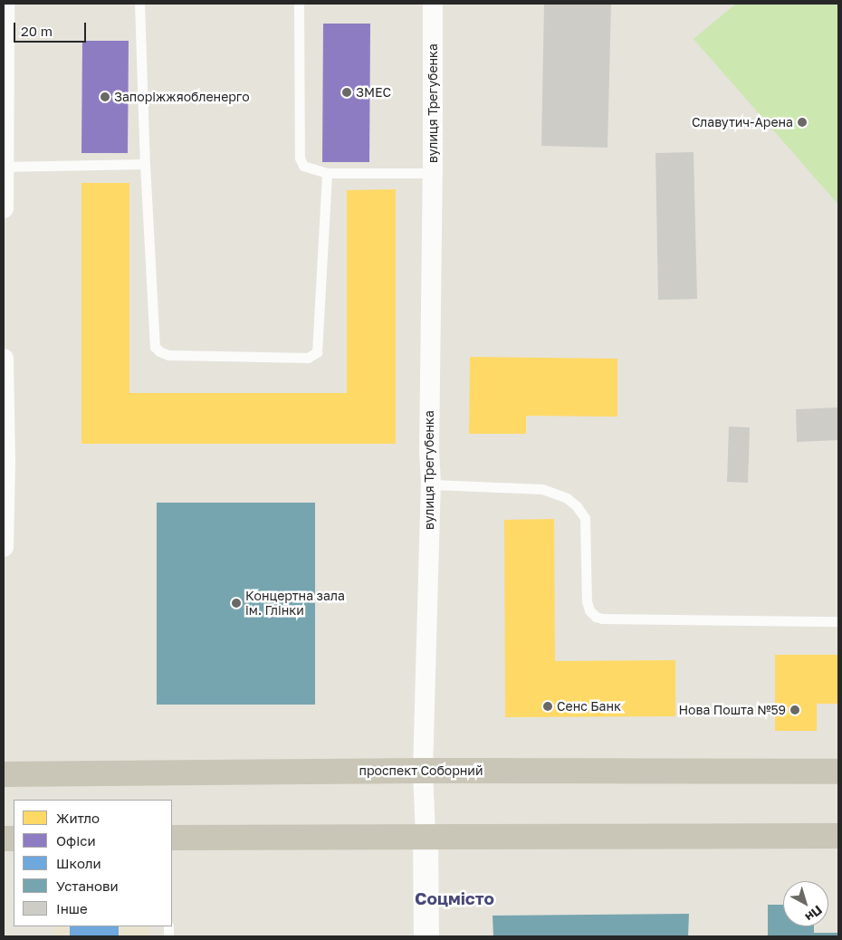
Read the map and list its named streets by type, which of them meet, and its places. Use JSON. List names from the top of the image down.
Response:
{
  "streets": {
    "main road": ["проспект Соборний"],
    "street": ["вулиця Трегубенка"]
  },
  "crossings": [
    ["вулиця Трегубенка", "проспект Соборний"]
  ],
  "districts": ["Соцмісто"],
  "places": [
    "ЗМЕС",
    "Запоріжжяобленерго",
    "Славутич-Арена",
    "Концертна зала ім. Глінки",
    "Сенс Банк",
    "Нова Пошта №59"
  ],
  "legend": [
    "Житло",
    "Офіси",
    "Школи",
    "Установи",
    "Інше"
  ],
  "scale_bar": "20 m",
  "north": "bottom right"
}
